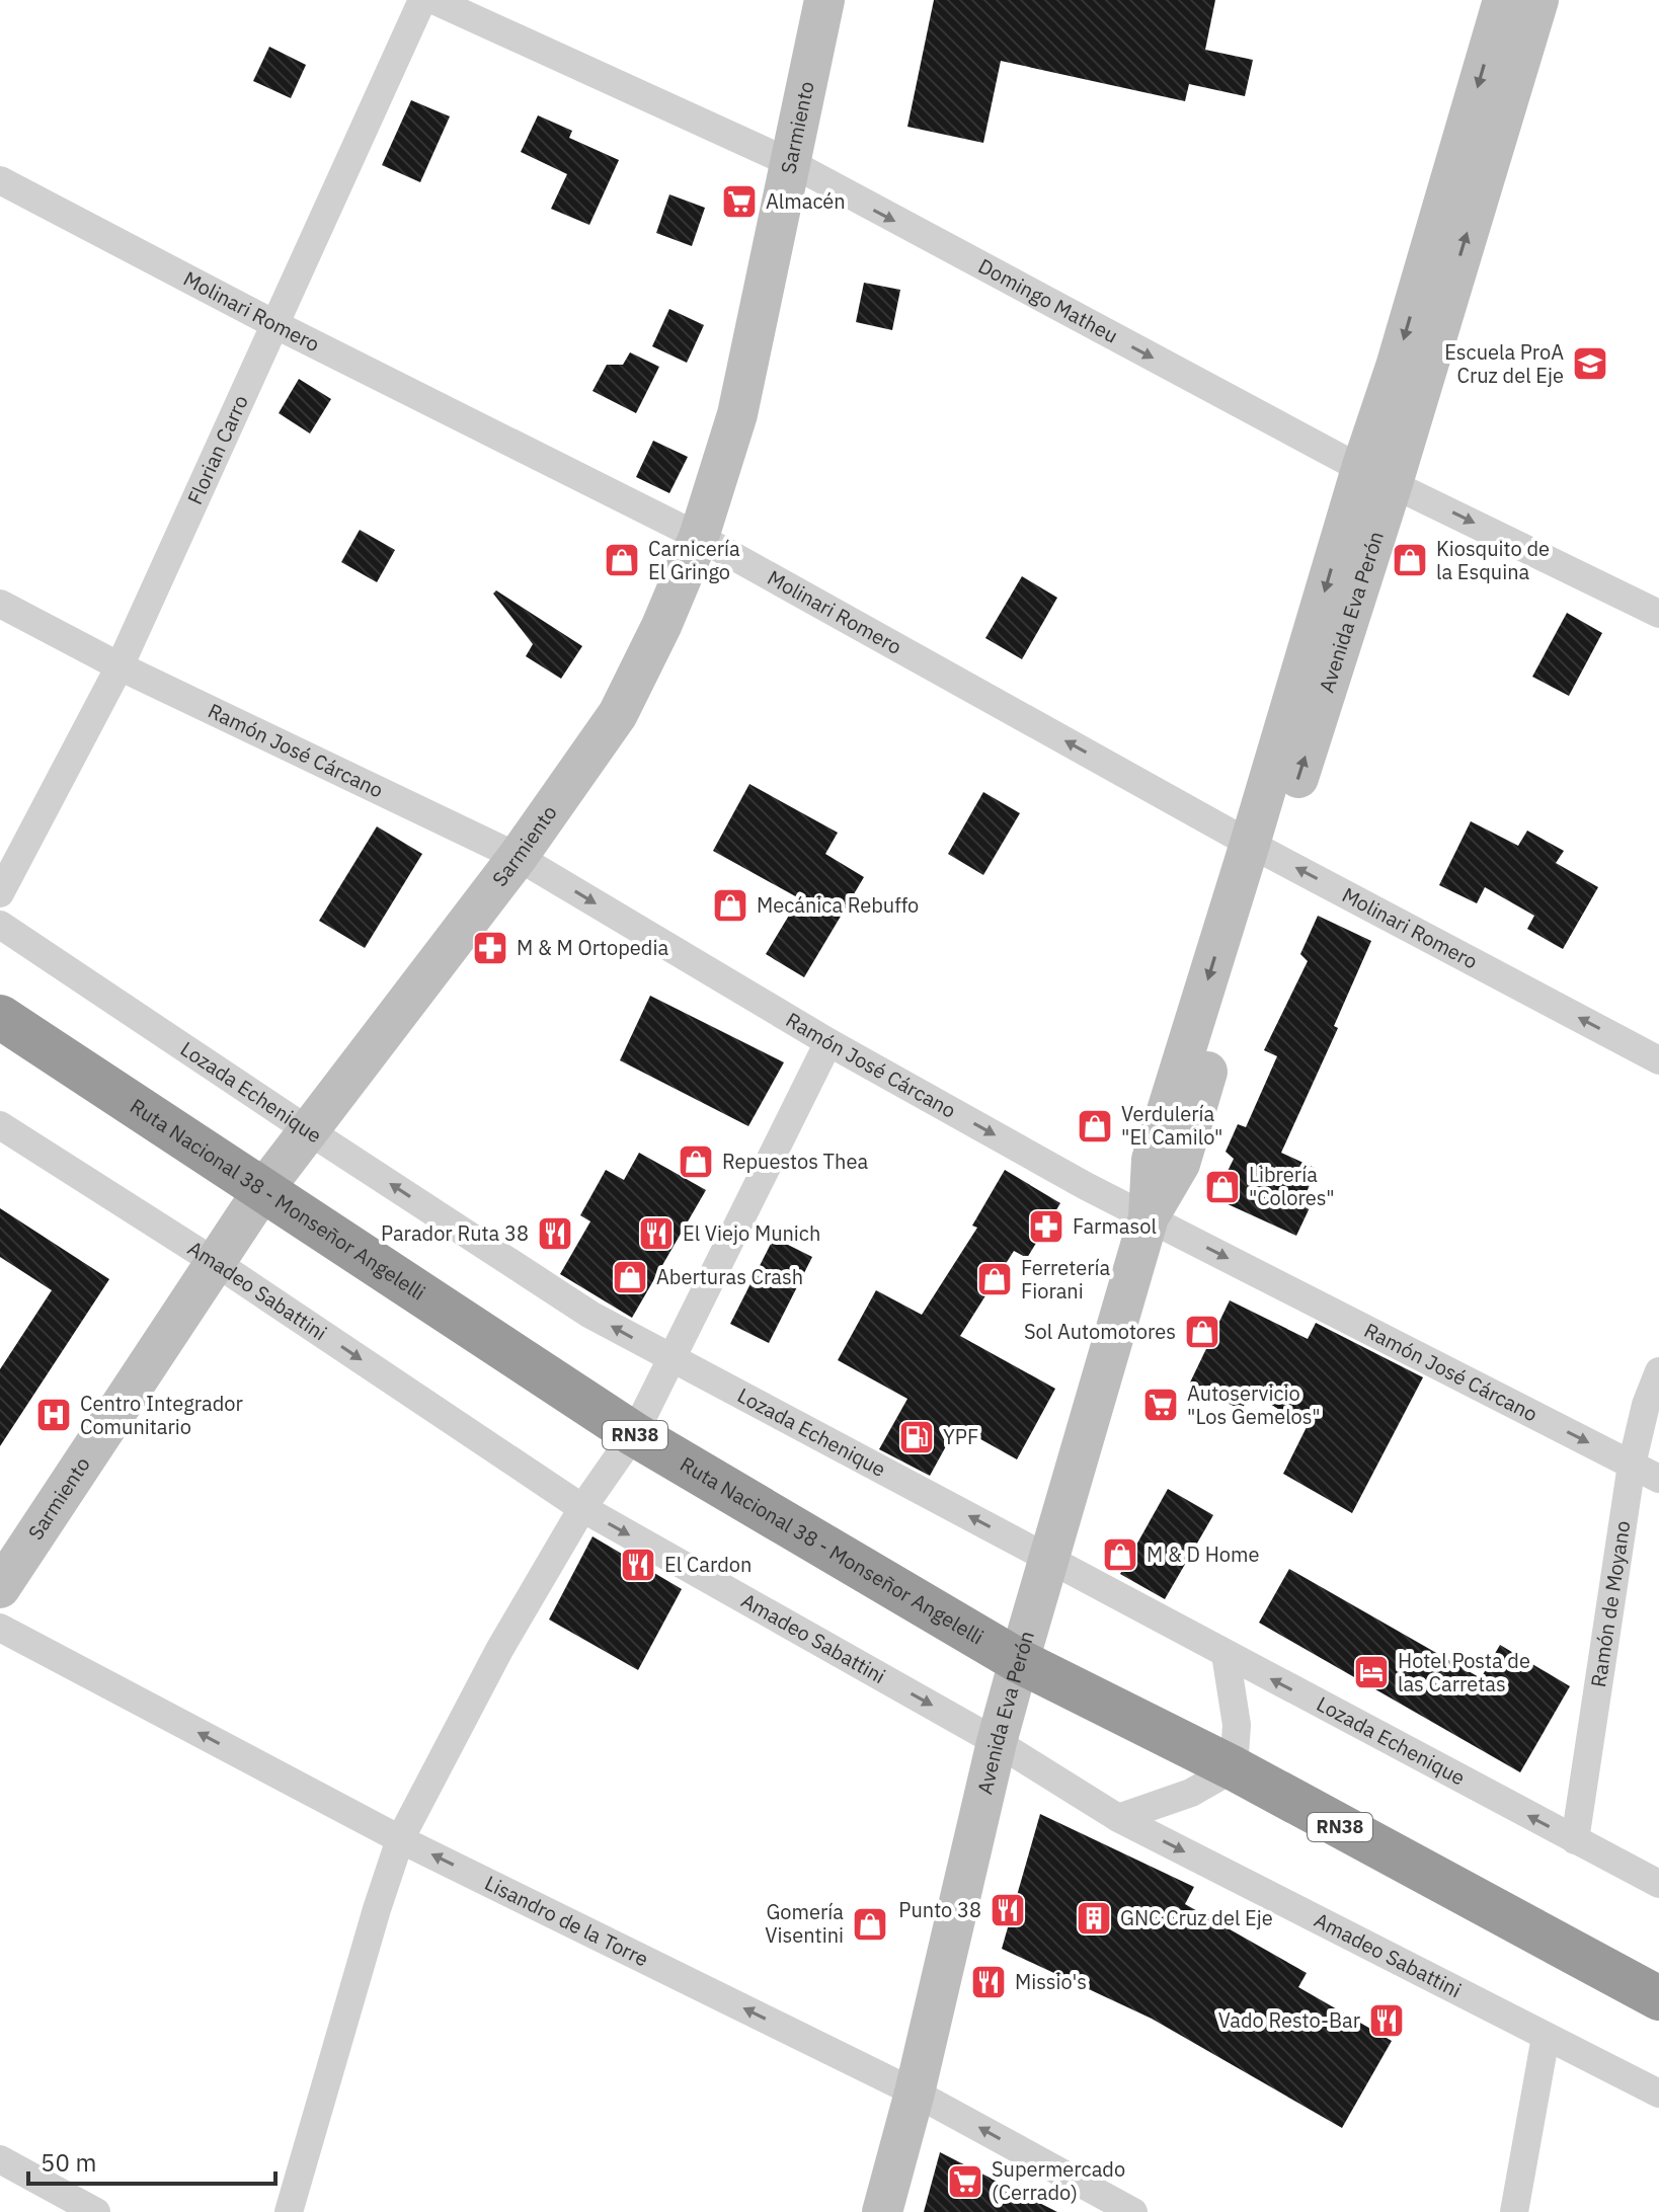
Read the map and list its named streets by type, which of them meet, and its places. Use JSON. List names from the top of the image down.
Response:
{
  "streets": {
    "highway": ["Ruta Nacional 38 - Monseñor Angelelli", "RN38"],
    "main road": ["Sarmiento", "Avenida Eva Perón"],
    "street": [
      "Domingo Matheu",
      "Molinari Romero",
      "Florian Carro",
      "Ramón José Cárcano",
      "Lozada Echenique",
      "Amadeo Sabattini",
      "Ramón de Moyano",
      "Lisandro de la Torre"
    ]
  },
  "crossings": [
    ["Sarmiento", "Domingo Matheu"],
    ["Sarmiento", "Molinari Romero"],
    ["Sarmiento", "Ramón José Cárcano"],
    ["Sarmiento", "Lozada Echenique"],
    ["Sarmiento", "Ruta Nacional 38 - Monseñor Angelelli"],
    ["Sarmiento", "Amadeo Sabattini"],
    ["Domingo Matheu", "Avenida Eva Perón"],
    ["Molinari Romero", "Florian Carro"],
    ["Molinari Romero", "Avenida Eva Perón"],
    ["Florian Carro", "Ramón José Cárcano"],
    ["Avenida Eva Perón", "Ramón José Cárcano"],
    ["Avenida Eva Perón", "Lozada Echenique"],
    ["Avenida Eva Perón", "Ruta Nacional 38 - Monseñor Angelelli"],
    ["Avenida Eva Perón", "Amadeo Sabattini"],
    ["Avenida Eva Perón", "Lisandro de la Torre"],
    ["Ramón José Cárcano", "Ramón de Moyano"],
    ["Lozada Echenique", "Ramón de Moyano"]
  ],
  "one_way": [
    "Domingo Matheu",
    "Molinari Romero",
    "Ramón José Cárcano",
    "Lozada Echenique",
    "Amadeo Sabattini",
    "Lisandro de la Torre"
  ],
  "places": {
    "supermarket": ["Almacén", "Autoservicio \"Los Gemelos\"", "Supermercado (Cerrado)"],
    "school or university": ["Escuela ProA Cruz del Eje"],
    "shop": [
      "Carnicería El Gringo",
      "Kiosquito de la Esquina",
      "Mecánica Rebuffo",
      "Verdulería \"El Camilo\"",
      "Repuestos Thea",
      "Librería \"Colores\"",
      "Aberturas Crash",
      "Ferretería Fiorani",
      "Sol Automotores",
      "M & D Home",
      "Gomería Visentini"
    ],
    "pharmacy": ["M & M Ortopedia", "Farmasol"],
    "restaurant": [
      "Parador Ruta 38",
      "El Viejo Munich",
      "El Cardon",
      "Punto 38",
      "Missio's",
      "Vado Resto-Bar"
    ],
    "hospital": ["Centro Integrador Comunitario"],
    "fuel station": ["YPF"],
    "hotel": ["Hotel Posta de las Carretas"],
    "building": ["GNC Cruz del Eje"]
  },
  "scale_bar": "50 m"
}
